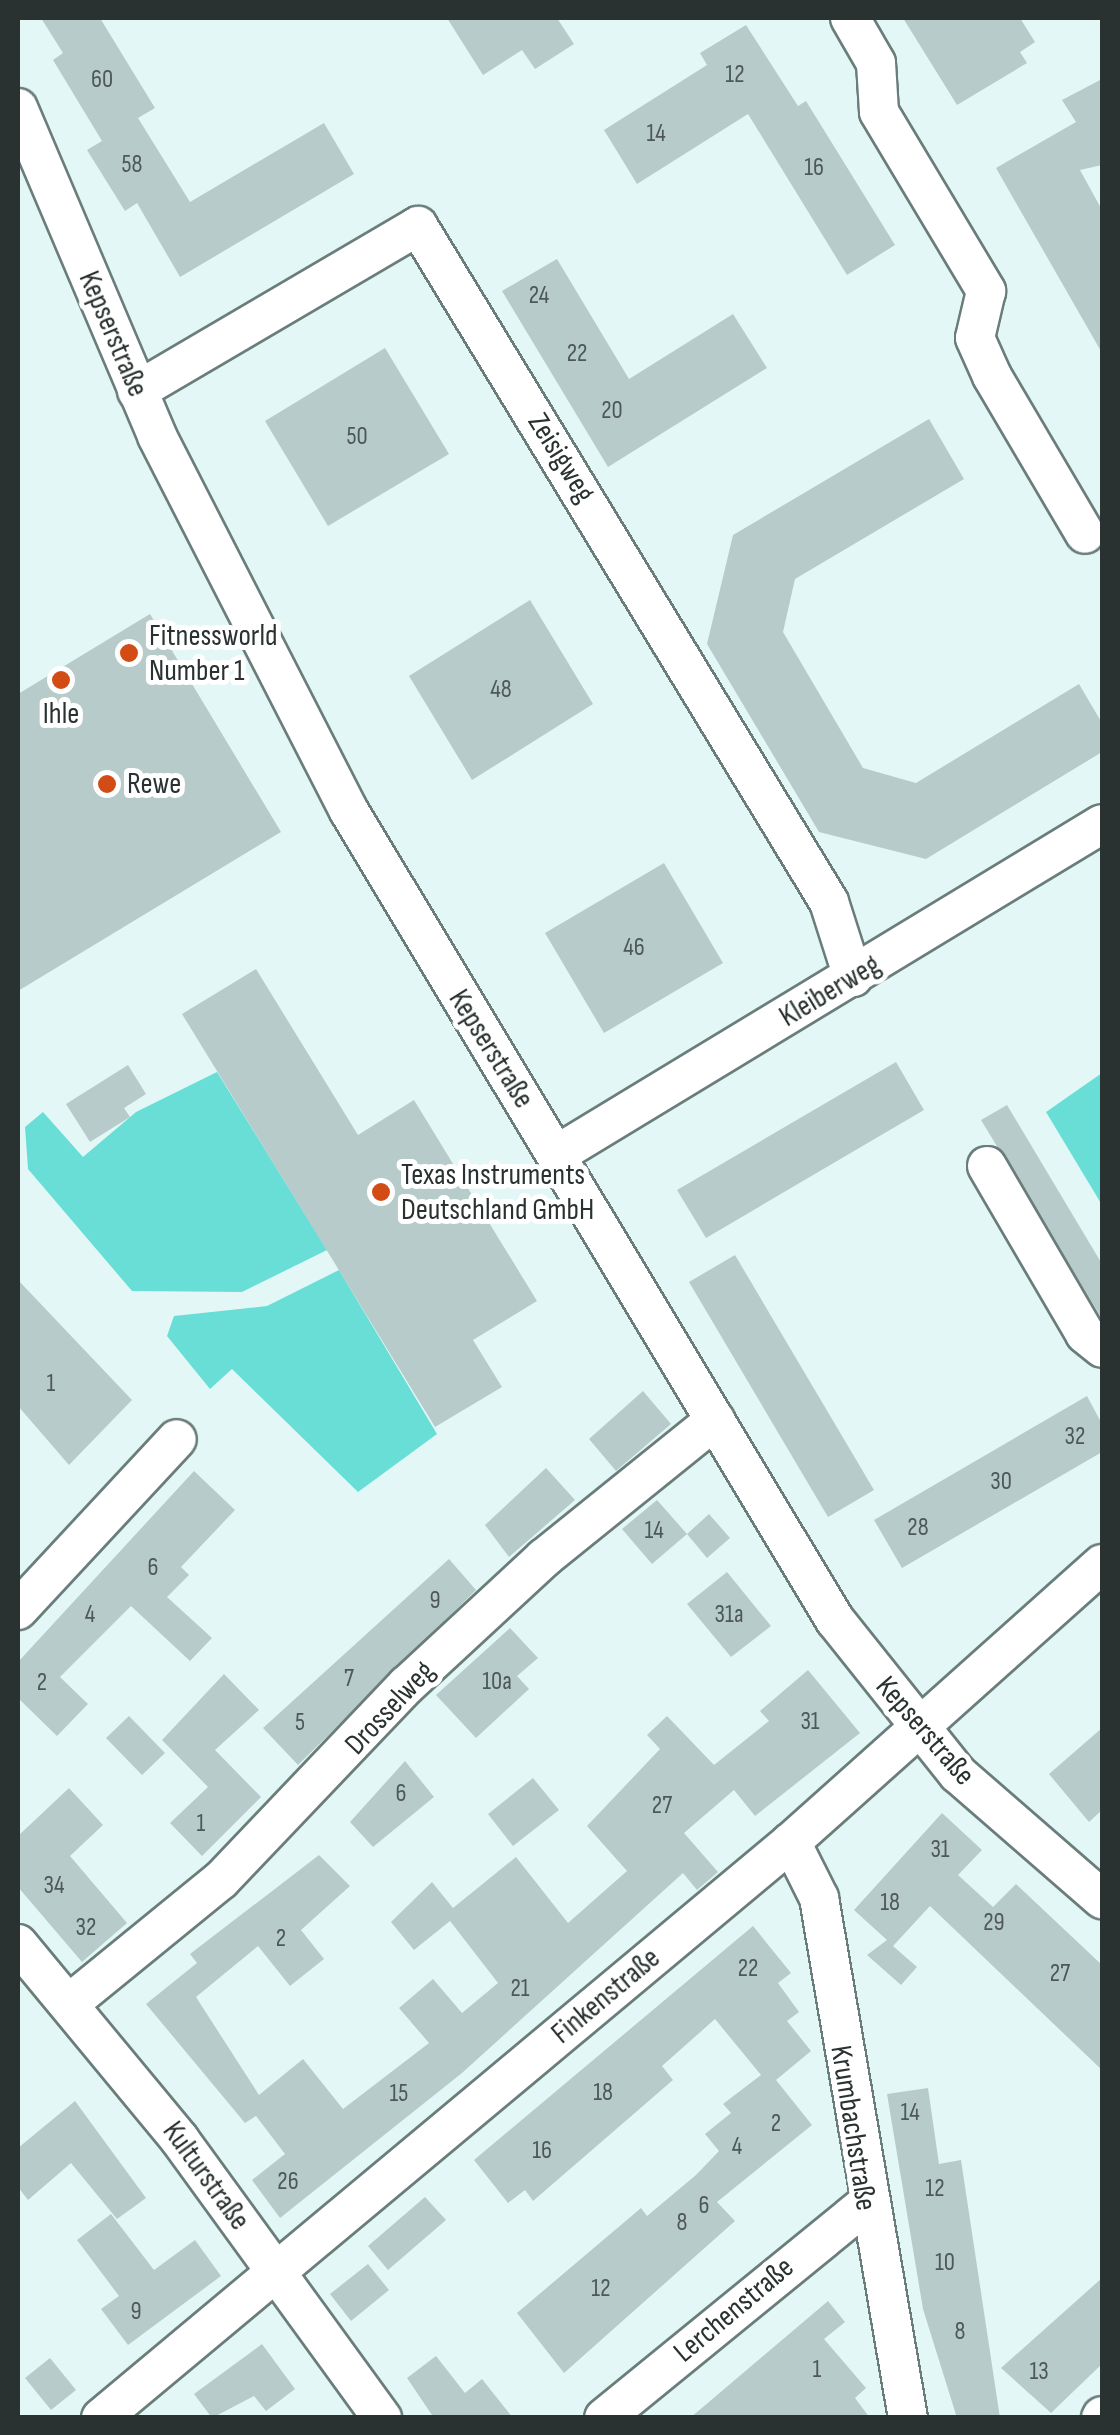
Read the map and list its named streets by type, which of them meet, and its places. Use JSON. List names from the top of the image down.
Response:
{
  "streets": {
    "street": [
      "Kepserstraße",
      "Zeisigweg",
      "Kleiberweg",
      "Drosselweg",
      "Finkenstraße",
      "Krumbachstraße",
      "Kulturstraße",
      "Lerchenstraße"
    ]
  },
  "crossings": [
    ["Kepserstraße", "Zeisigweg"],
    ["Kepserstraße", "Kleiberweg"],
    ["Kepserstraße", "Drosselweg"],
    ["Kepserstraße", "Finkenstraße"],
    ["Zeisigweg", "Kleiberweg"],
    ["Drosselweg", "Kulturstraße"],
    ["Finkenstraße", "Krumbachstraße"],
    ["Finkenstraße", "Kulturstraße"],
    ["Krumbachstraße", "Lerchenstraße"]
  ],
  "places": [
    "Fitnessworld Number 1",
    "Ihle",
    "Rewe",
    "Texas Instruments Deutschland GmbH"
  ],
  "house_numbers": [
    "12",
    "60",
    "14",
    "58",
    "16",
    "24",
    "22",
    "20",
    "50",
    "48",
    "46",
    "1",
    "32",
    "30",
    "28",
    "14",
    "6",
    "9",
    "4",
    "31a",
    "7",
    "10a",
    "2",
    "31",
    "5",
    "6",
    "27",
    "1",
    "31",
    "34",
    "18",
    "29",
    "32",
    "2",
    "22",
    "27",
    "21",
    "18",
    "15",
    "14",
    "2",
    "4",
    "16",
    "26",
    "12",
    "6",
    "8",
    "10",
    "12",
    "9",
    "8",
    "1",
    "13"
  ]
}
